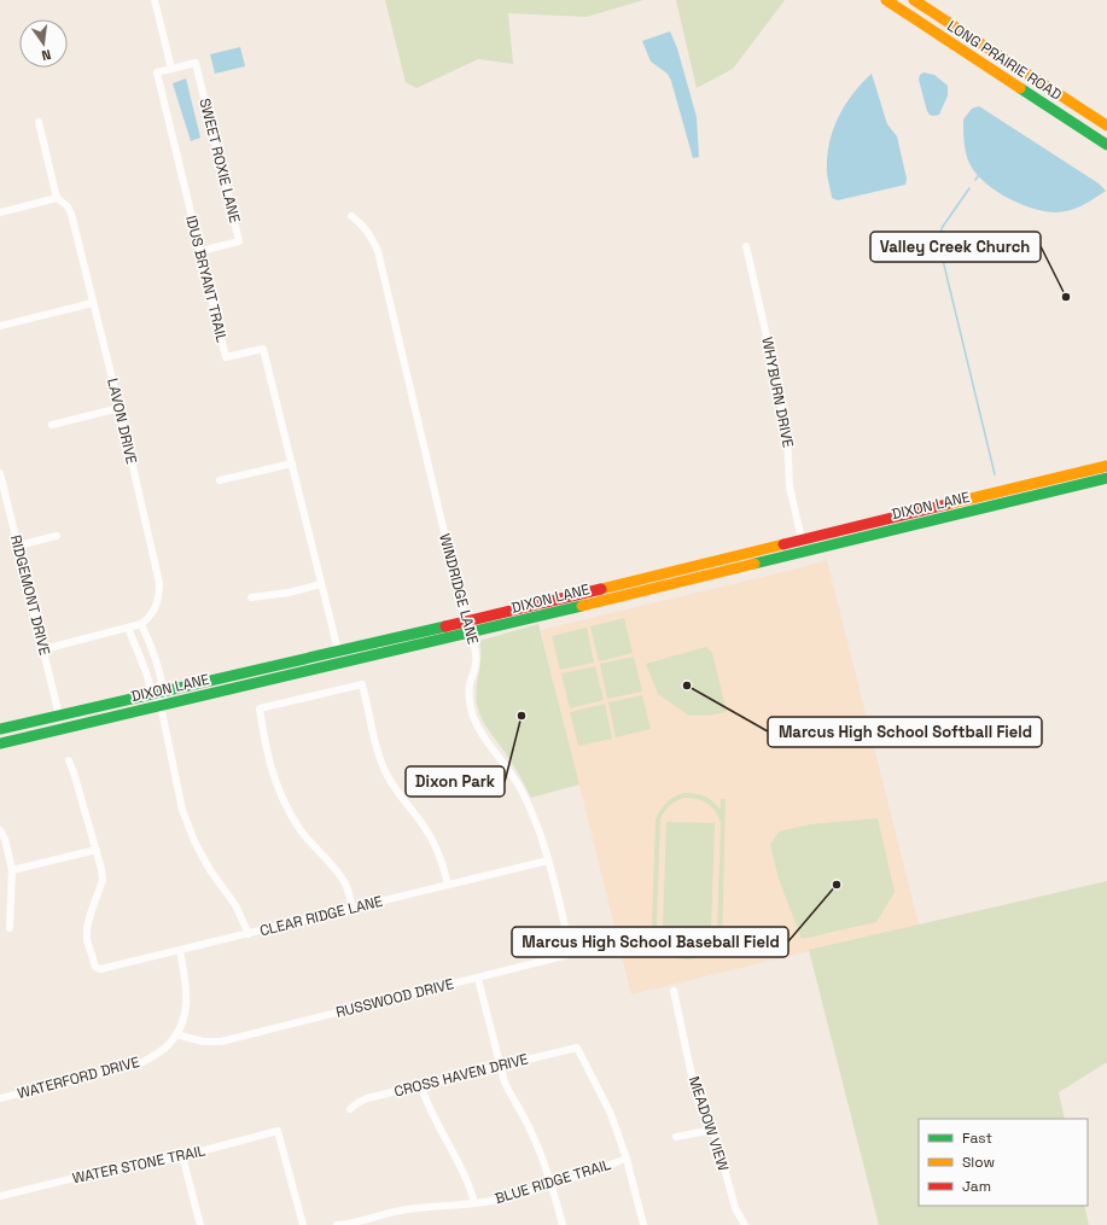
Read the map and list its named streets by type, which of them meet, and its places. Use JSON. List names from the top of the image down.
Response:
{
  "streets": {
    "main road": ["LONG PRAIRIE ROAD", "DIXON LANE"],
    "street": [
      "SWEET ROXIE LANE",
      "IDUS BRYANT TRAIL",
      "WHYBURN DRIVE",
      "LAVON DRIVE",
      "WINDRIDGE LANE",
      "RIDGEMONT DRIVE",
      "CLEAR RIDGE LANE",
      "RUSSWOOD DRIVE",
      "CROSS HAVEN DRIVE",
      "WATERFORD DRIVE",
      "MEADOW VIEW",
      "WATER STONE TRAIL",
      "BLUE RIDGE TRAIL"
    ]
  },
  "crossings": [
    ["SWEET ROXIE LANE", "IDUS BRYANT TRAIL"],
    ["IDUS BRYANT TRAIL", "DIXON LANE"],
    ["WHYBURN DRIVE", "DIXON LANE"],
    ["DIXON LANE", "WINDRIDGE LANE"],
    ["DIXON LANE", "RIDGEMONT DRIVE"],
    ["WINDRIDGE LANE", "CLEAR RIDGE LANE"],
    ["WINDRIDGE LANE", "RUSSWOOD DRIVE"],
    ["CLEAR RIDGE LANE", "WATERFORD DRIVE"],
    ["RUSSWOOD DRIVE", "WATERFORD DRIVE"],
    ["CROSS HAVEN DRIVE", "BLUE RIDGE TRAIL"]
  ],
  "places": [
    "Valley Creek Church",
    "Marcus High School Softball Field",
    "Dixon Park",
    "Marcus High School Baseball Field"
  ],
  "legend": ["Fast", "Slow", "Jam"],
  "north": "bottom"
}
